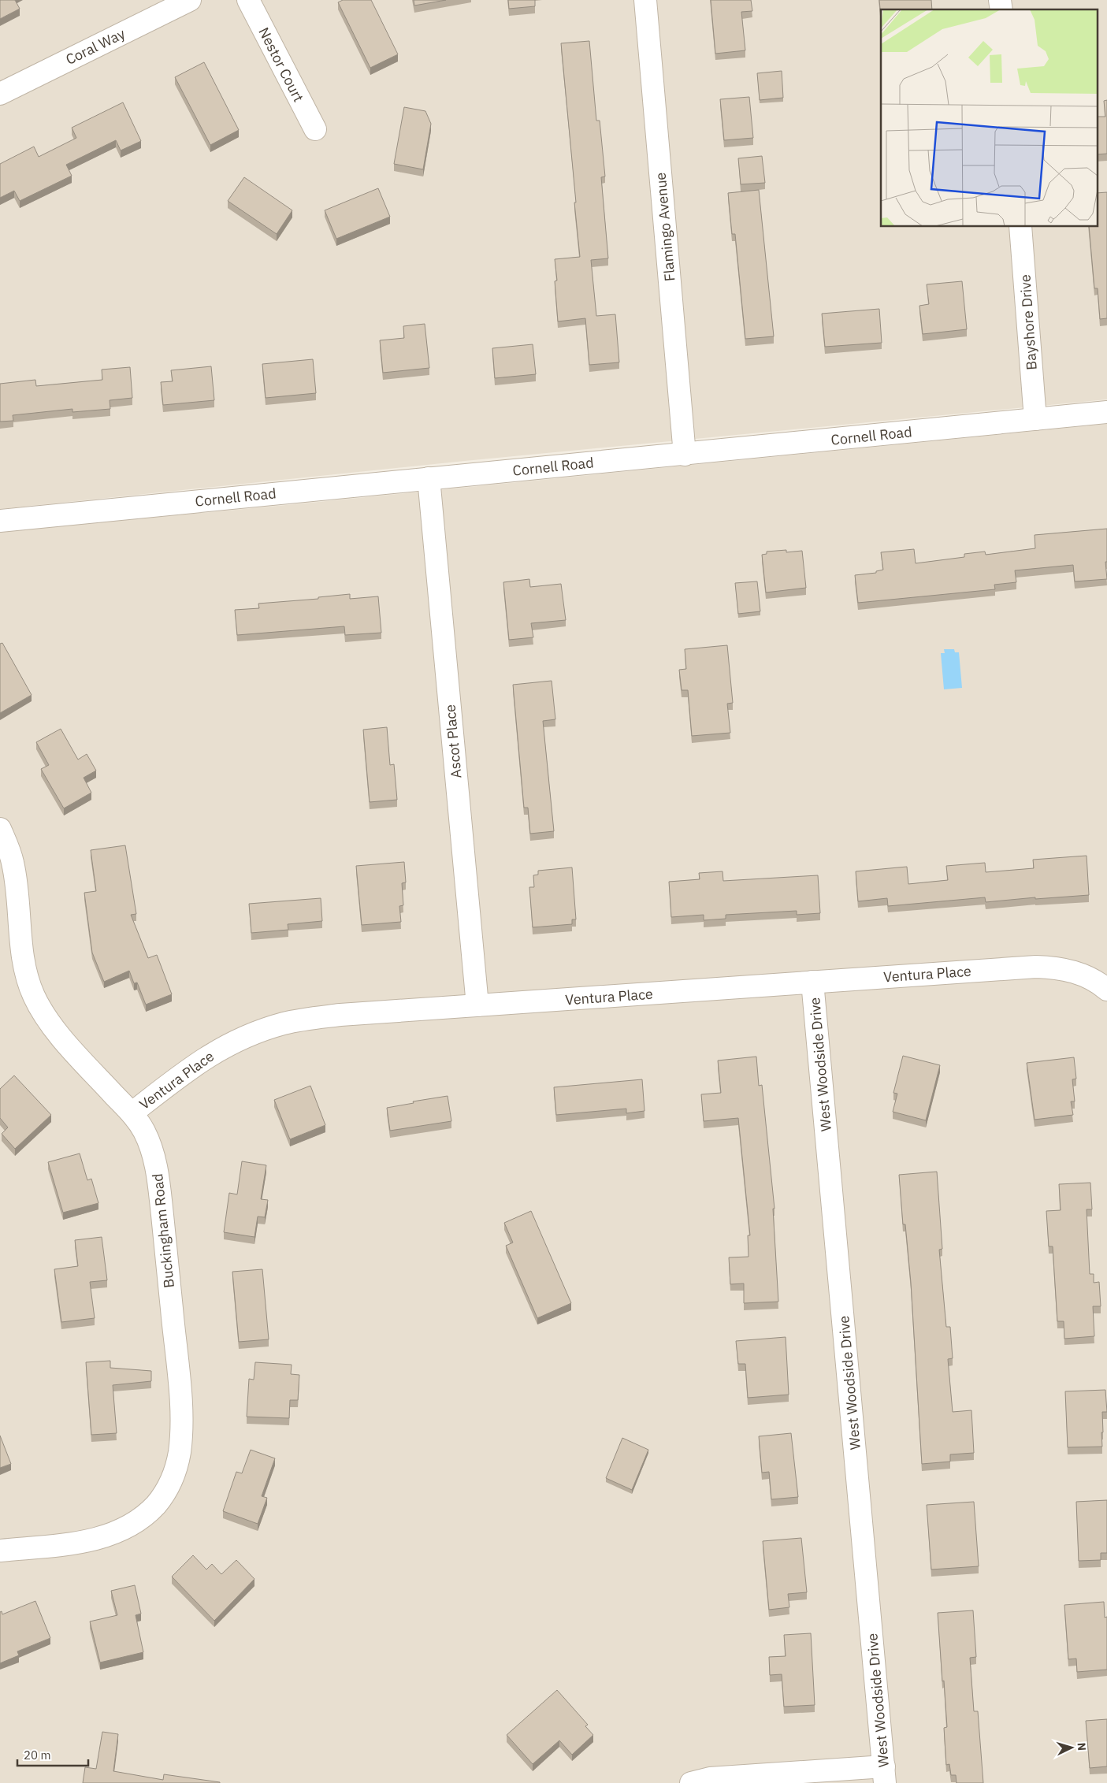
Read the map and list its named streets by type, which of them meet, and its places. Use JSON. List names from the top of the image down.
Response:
{
  "streets": {
    "street": [
      "Coral Way",
      "Nestor Court",
      "Flamingo Avenue",
      "Bayshore Drive",
      "Cornell Road",
      "Ascot Place",
      "Ventura Place",
      "West Woodside Drive",
      "Buckingham Road"
    ]
  },
  "crossings": [
    ["Flamingo Avenue", "Cornell Road"],
    ["Bayshore Drive", "Cornell Road"],
    ["Cornell Road", "Ascot Place"],
    ["Ascot Place", "Ventura Place"],
    ["Ventura Place", "West Woodside Drive"],
    ["Ventura Place", "Buckingham Road"]
  ],
  "scale_bar": "20 m",
  "north": "right"
}
